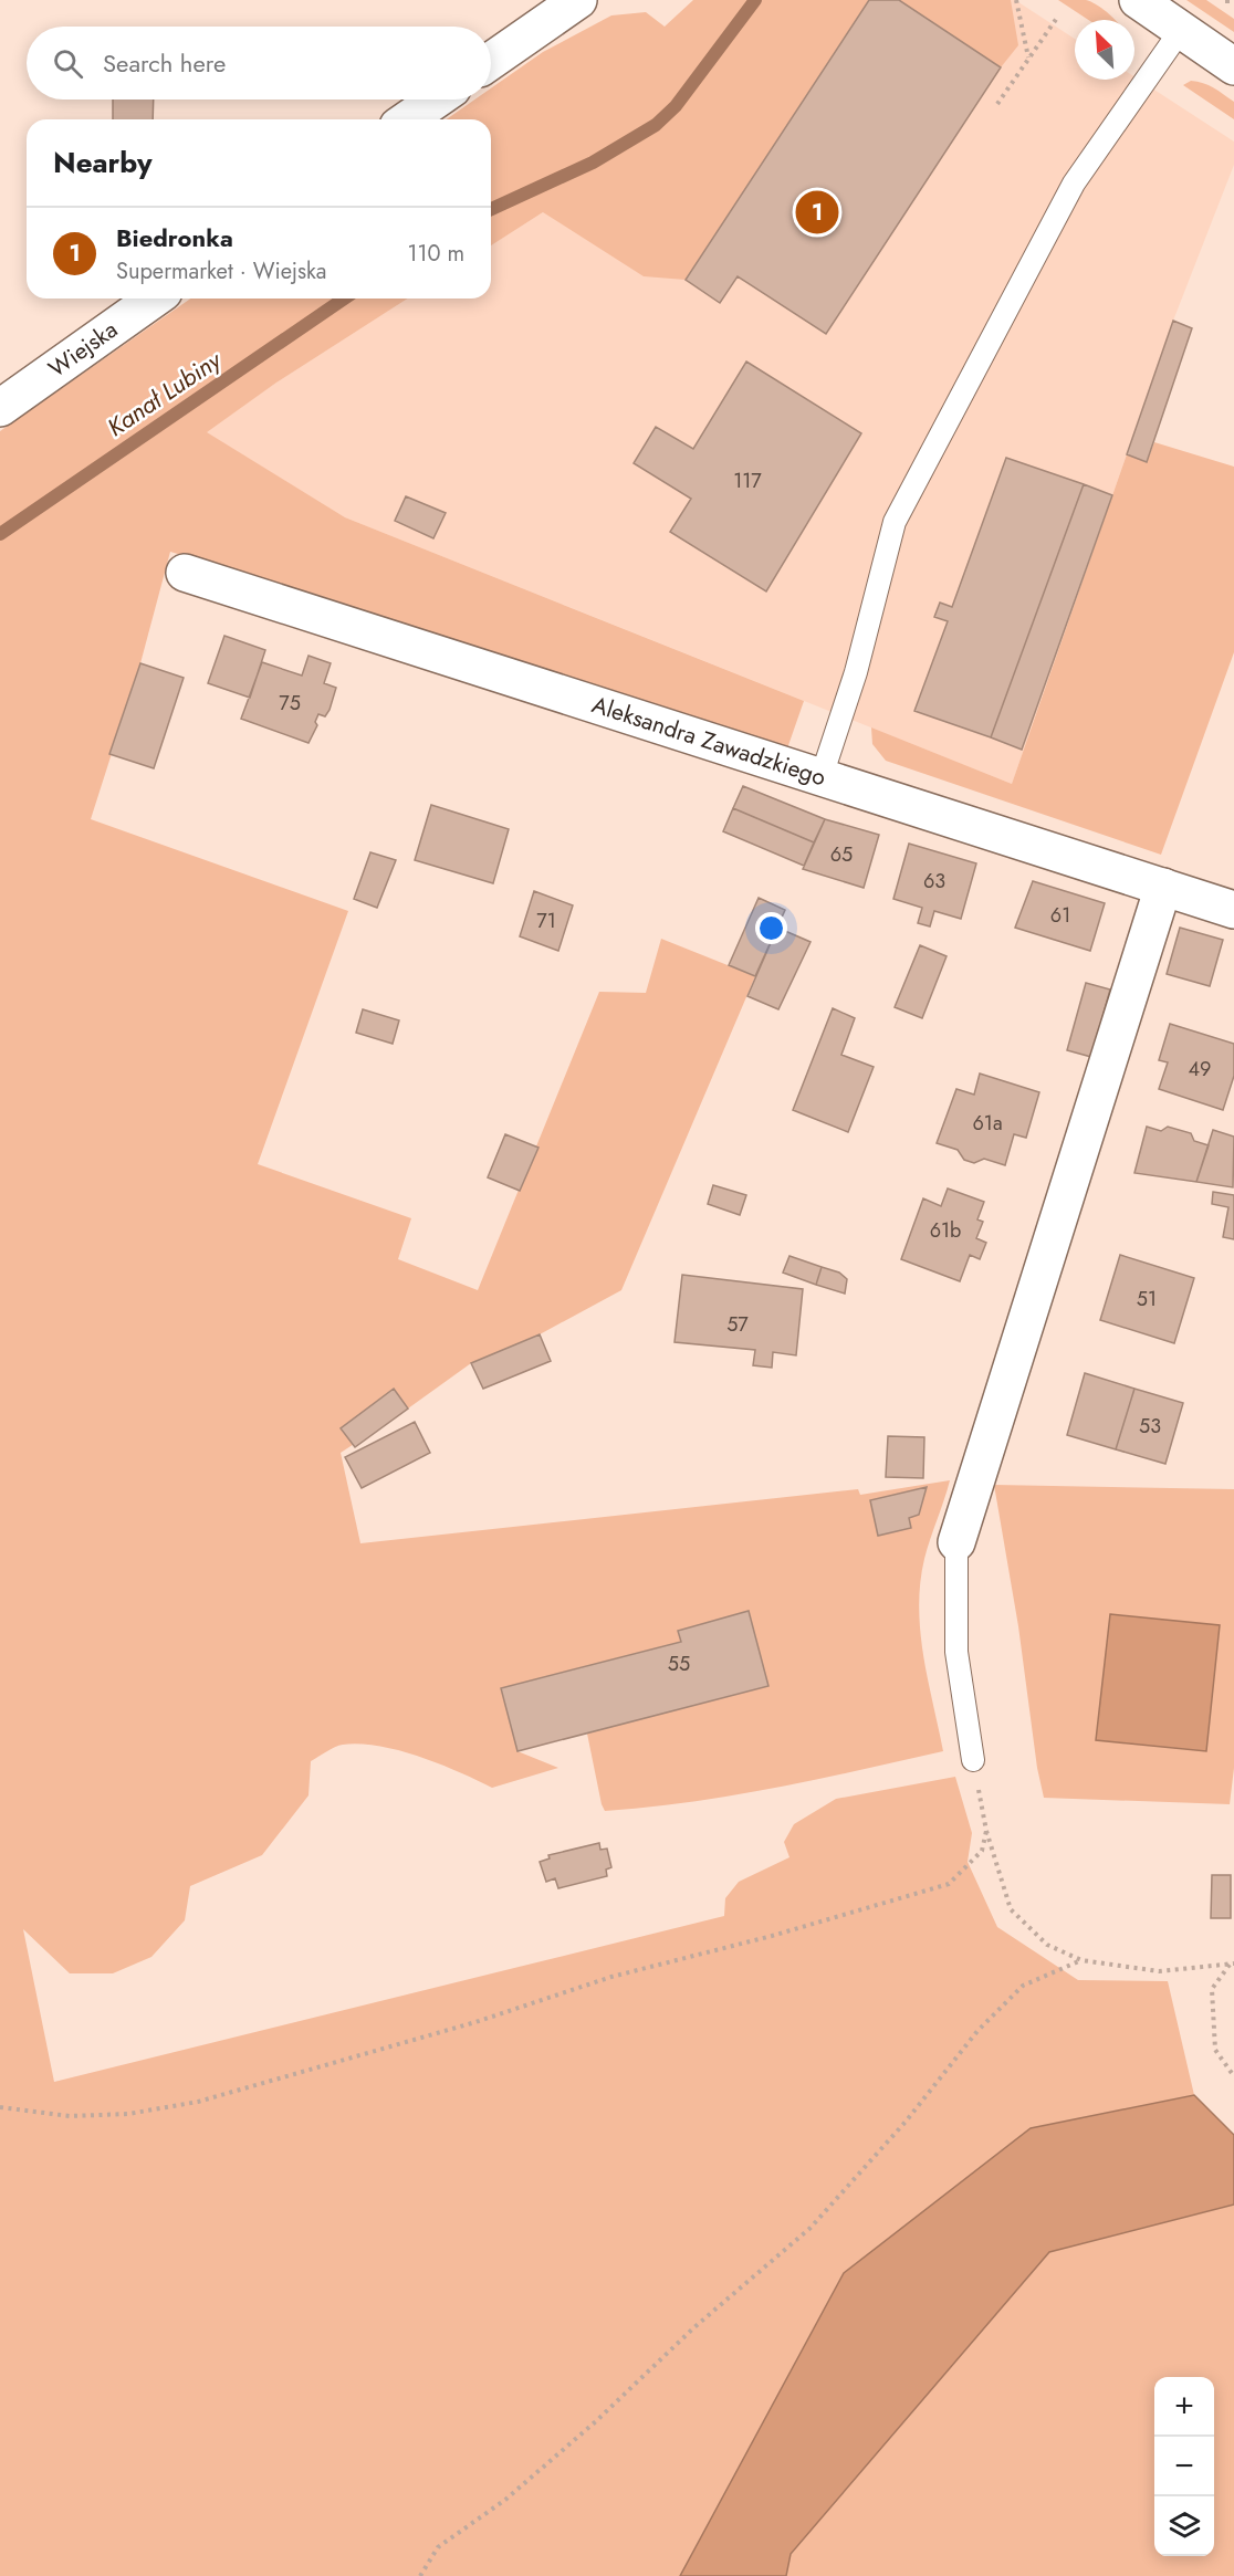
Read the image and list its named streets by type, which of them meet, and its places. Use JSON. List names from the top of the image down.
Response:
{
  "streets": {
    "street": ["Wiejska", "Aleksandra Zawadzkiego"]
  },
  "water": ["Kanał Lubiny"],
  "house_numbers": [
    "117",
    "75",
    "65",
    "63",
    "61",
    "71",
    "49",
    "61a",
    "61b",
    "51",
    "57",
    "53",
    "55"
  ],
  "north": "top left",
  "page": {
    "search": "Search here",
    "heading": "Nearby",
    "pins": "1",
    "list": [
      {
        "mark": "1",
        "name": "Biedronka",
        "note": "Supermarket · Wiejska",
        "value": "110 m"
      }
    ],
    "map_buttons": ["+", "−"]
  }
}
